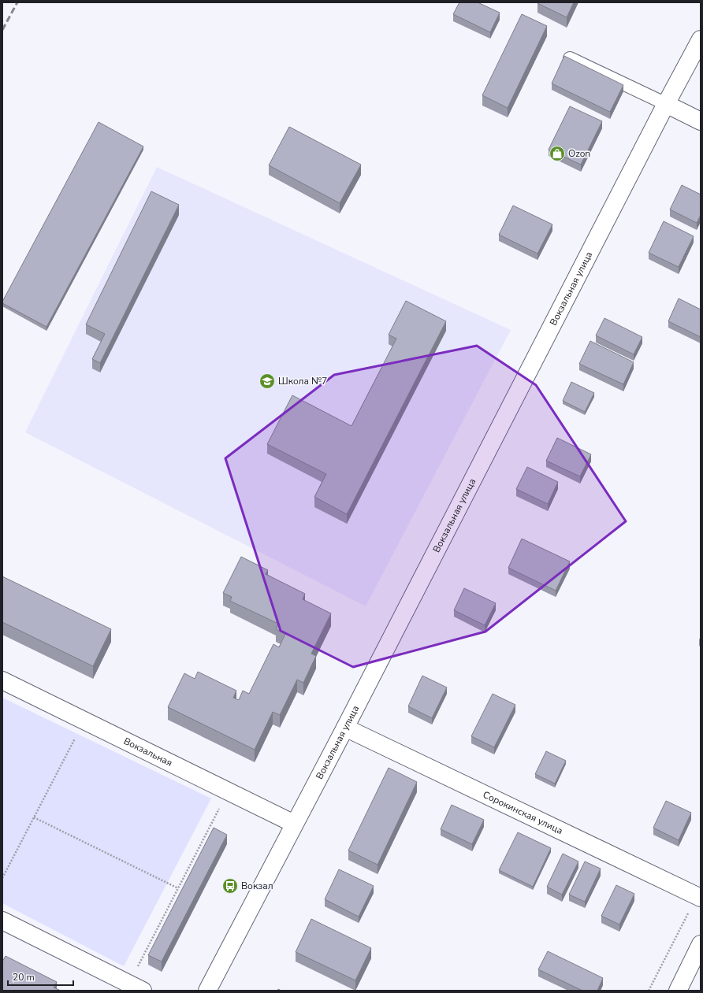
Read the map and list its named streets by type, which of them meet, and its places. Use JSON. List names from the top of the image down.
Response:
{
  "streets": {
    "street": ["Вокзальная улица", "Вокзальная", "Сорокинская улица"]
  },
  "crossings": [
    ["Вокзальная улица", "Вокзальная"],
    ["Вокзальная улица", "Сорокинская улица"]
  ],
  "places": {
    "shop": ["Ozon"],
    "school or university": ["Школа №7"],
    "bus stop": ["Вокзал"]
  },
  "scale_bar": "20 m"
}
